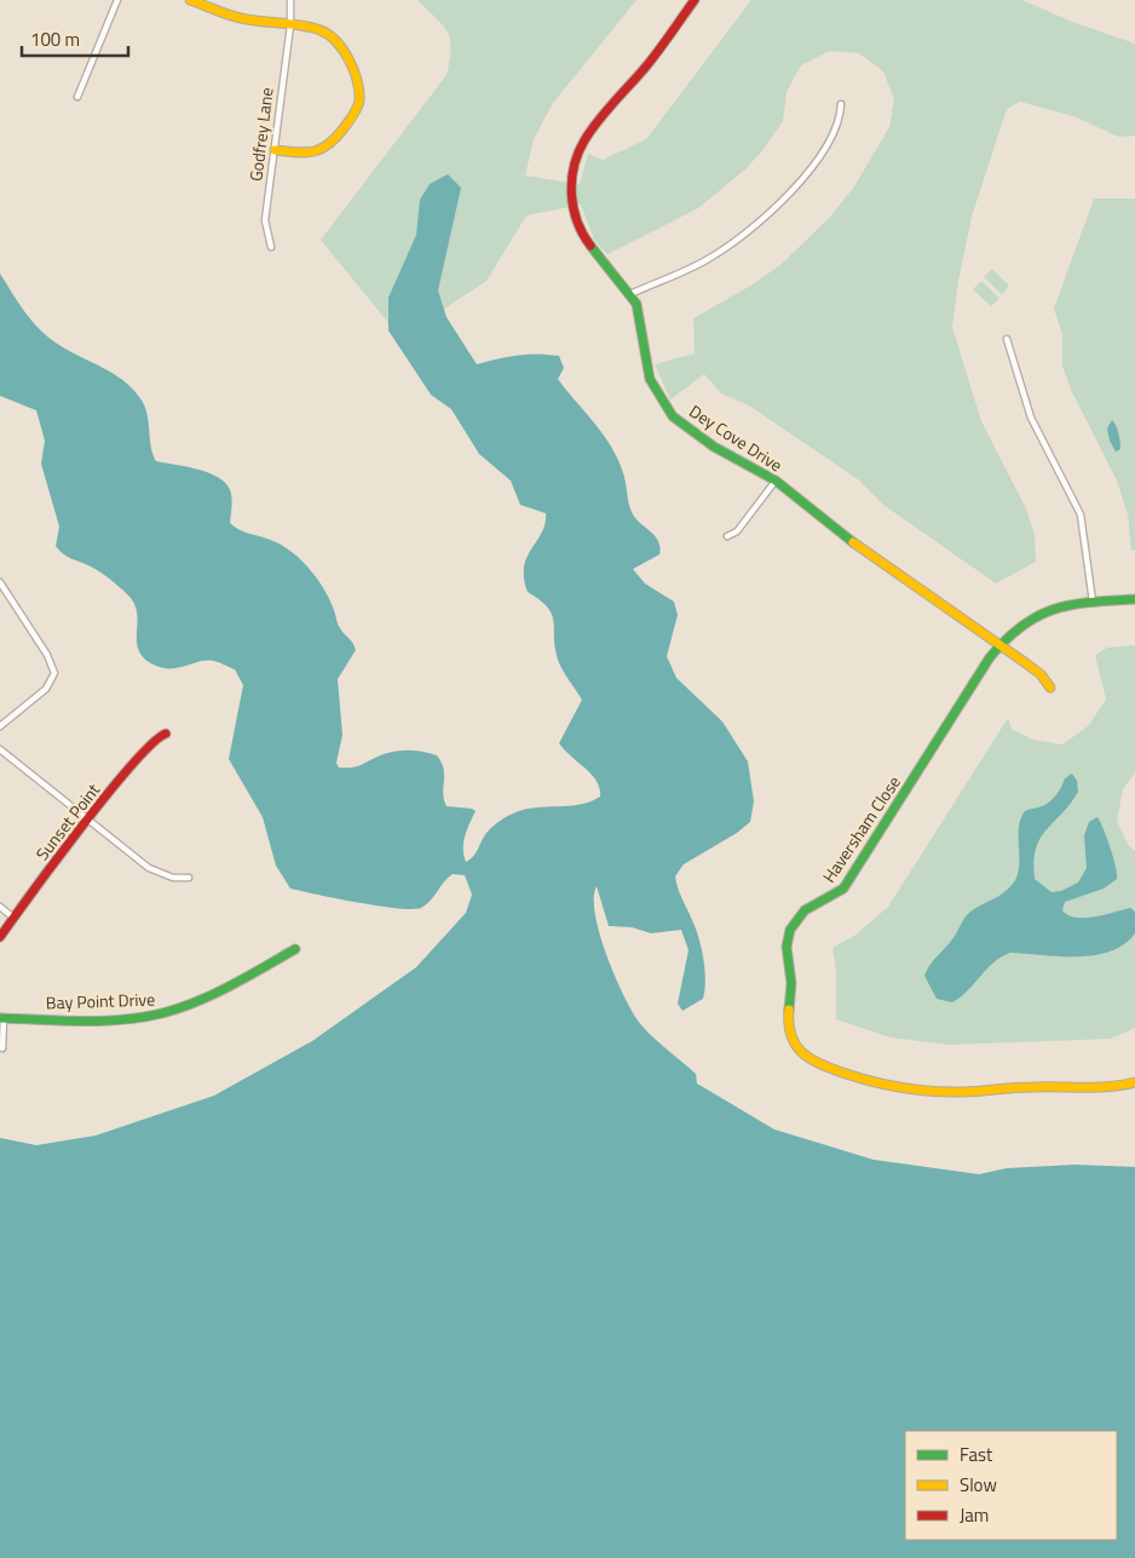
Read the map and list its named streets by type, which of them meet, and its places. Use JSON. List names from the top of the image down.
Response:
{
  "streets": {
    "street": [
      "Godfrey Lane",
      "Dey Cove Drive",
      "Sunset Point",
      "Haversham Close",
      "Bay Point Drive"
    ]
  },
  "crossings": [
    ["Dey Cove Drive", "Haversham Close"]
  ],
  "legend": ["Fast", "Slow", "Jam"],
  "scale_bar": "100 m"
}
